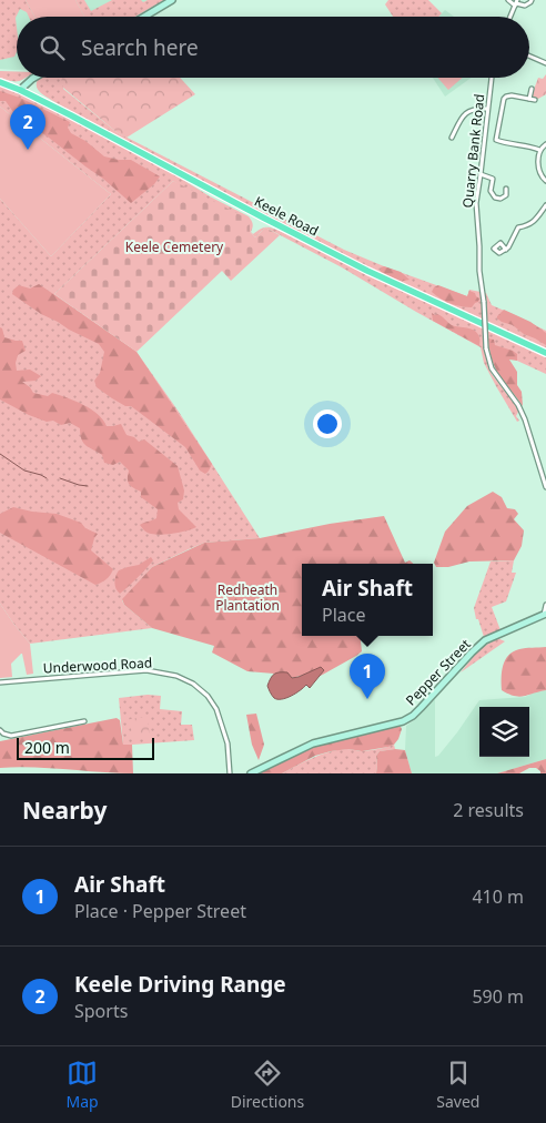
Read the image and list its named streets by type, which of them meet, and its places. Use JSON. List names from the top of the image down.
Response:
{
  "streets": {
    "main road": ["Keele Road", "Pepper Street"],
    "street": ["Quarry Bank Road", "Underwood Road"]
  },
  "parks": ["Keele Cemetery", "Redheath Plantation"],
  "scale_bar": "200 m",
  "page": {
    "search": "Search here",
    "pins": ["2", "1"],
    "popup": ["Air Shaft", "Place"],
    "scale": "200 m",
    "heading": ["Nearby", "2 results"],
    "list": [
      {
        "mark": "1",
        "name": "Air Shaft",
        "note": "Place · Pepper Street",
        "value": "410 m"
      },
      {
        "mark": "2",
        "name": "Keele Driving Range",
        "note": "Sports",
        "value": "590 m"
      }
    ],
    "nav": ["Map", "Directions", "Saved"]
  }
}
